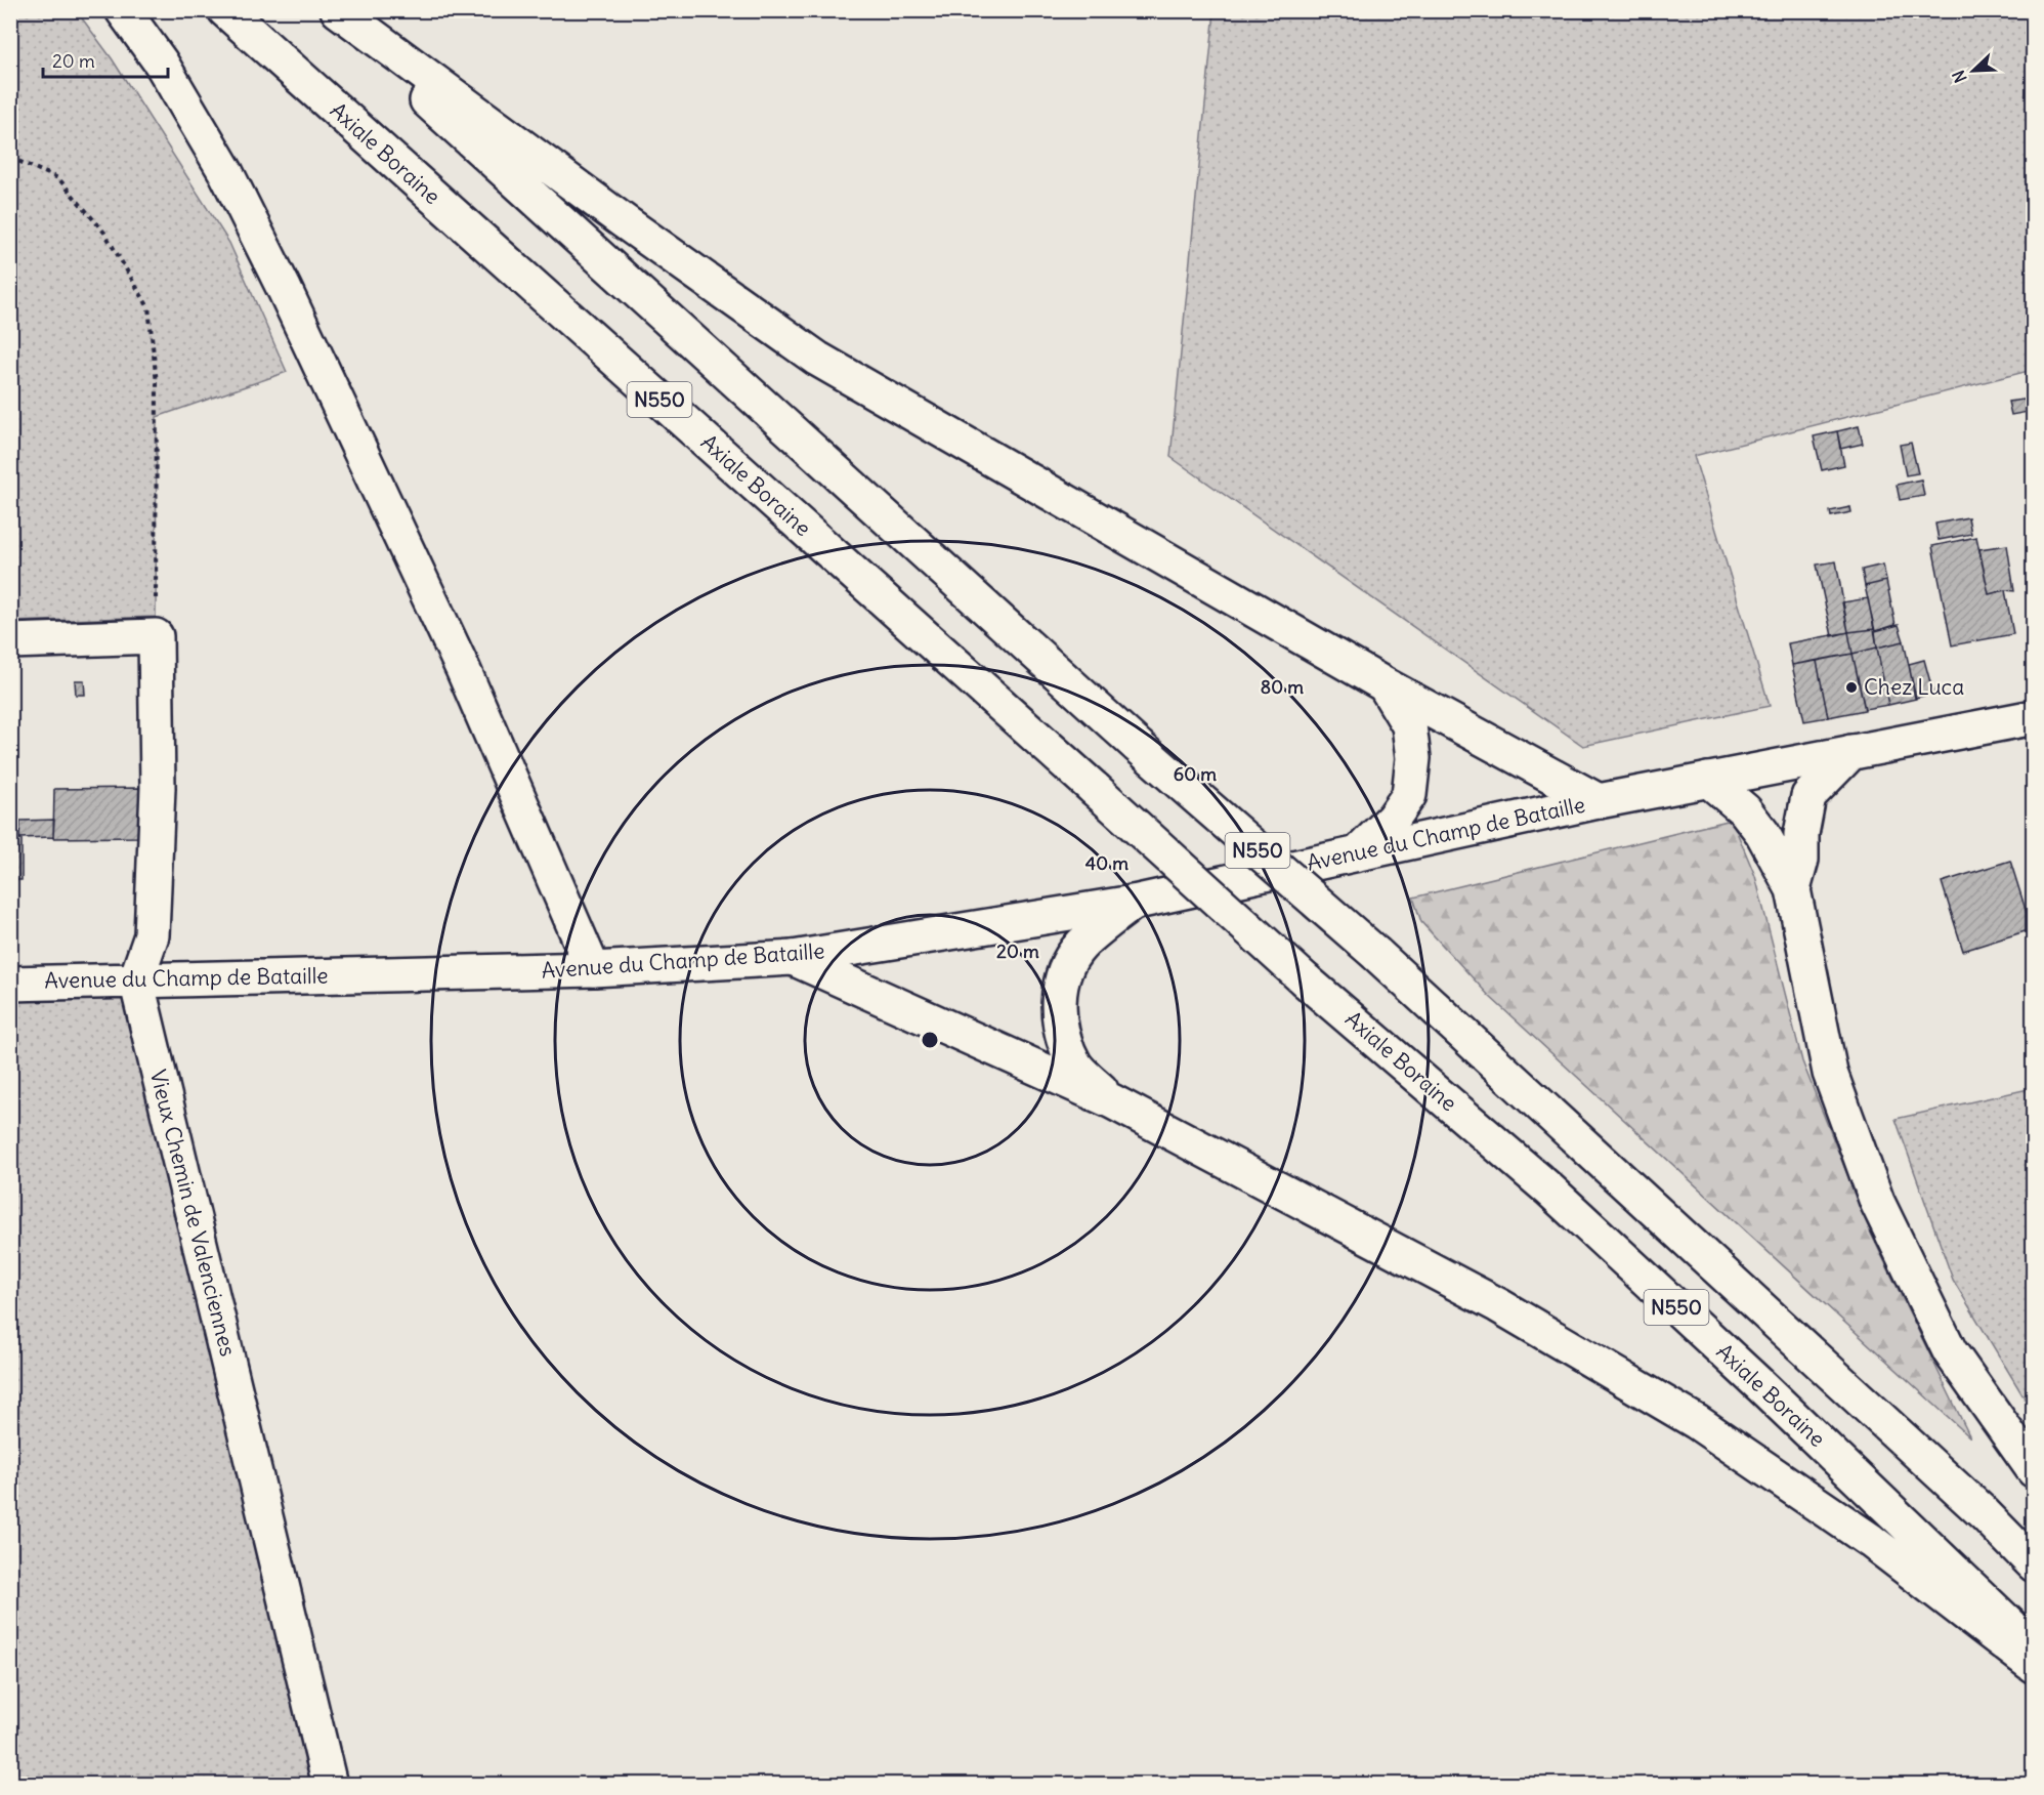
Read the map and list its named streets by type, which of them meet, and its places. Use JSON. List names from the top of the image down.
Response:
{
  "streets": {
    "main road": [
      "Axiale Boraine",
      "N550",
      "Avenue du Champ de Bataille",
      "Vieux Chemin de Valenciennes"
    ]
  },
  "crossings": [
    ["Avenue du Champ de Bataille", "Vieux Chemin de Valenciennes"]
  ],
  "places": ["Chez Luca"],
  "scale_bar": "20 m",
  "north": "bottom left",
  "rings": [
    "80 m",
    "60 m",
    "40 m",
    "20 m"
  ]
}
